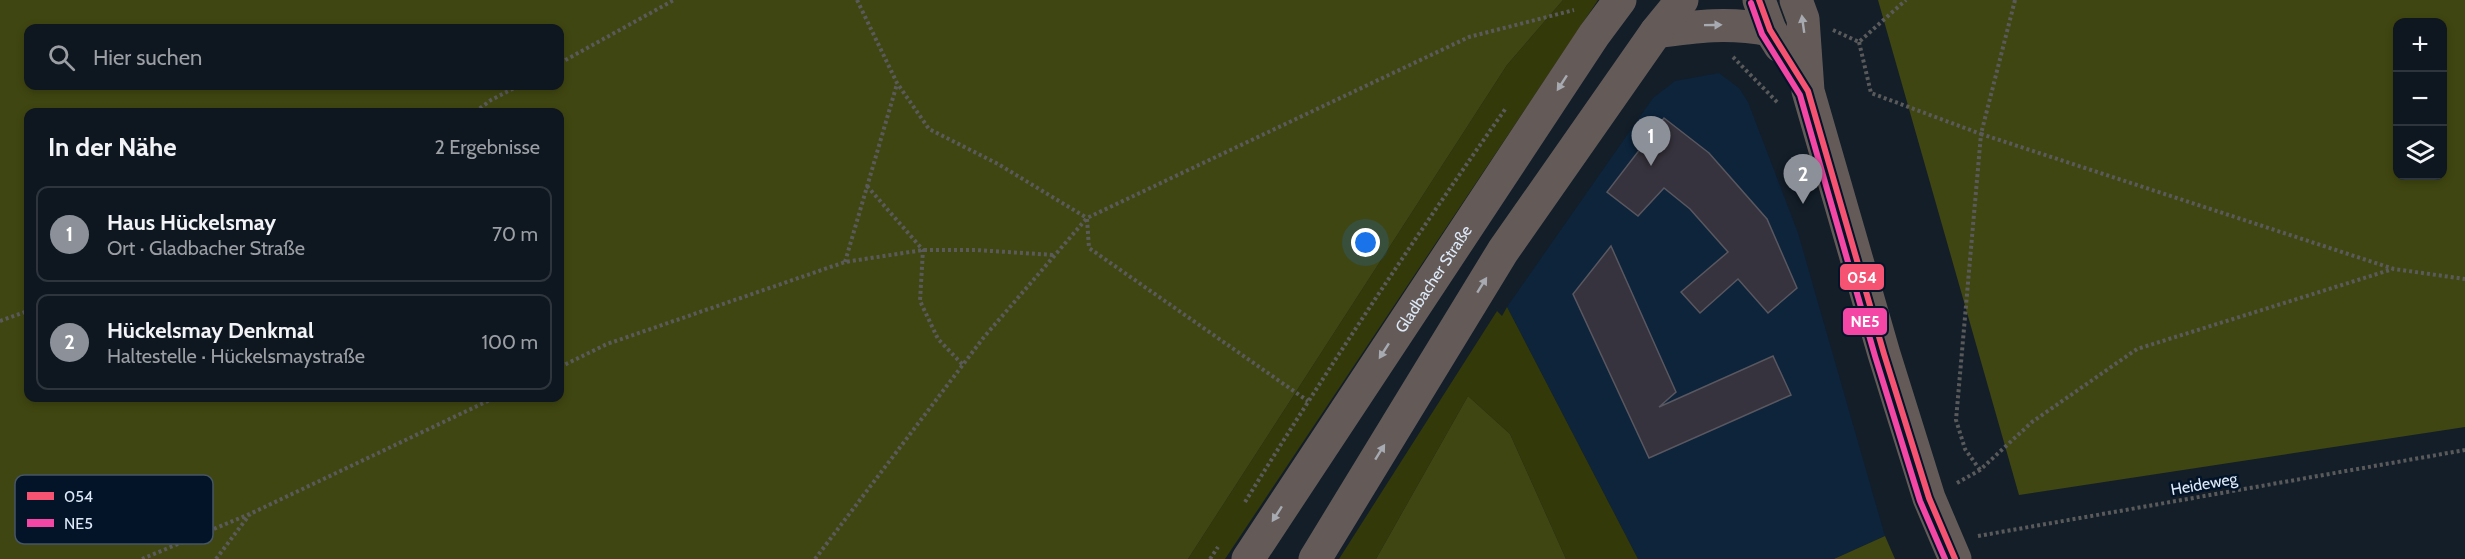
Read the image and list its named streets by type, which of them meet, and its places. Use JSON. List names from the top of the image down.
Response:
{
  "streets": {
    "main road": ["Gladbacher Straße"],
    "path": ["Heideweg"]
  },
  "lines": ["transit line 054", "transit line NE5"],
  "legend": ["054", "NE5"],
  "page": {
    "map_buttons": ["+", "−"],
    "search": "Hier suchen",
    "heading": ["In der Nähe", "2 Ergebnisse"],
    "pins": ["1", "2"],
    "list": [
      {
        "mark": "1",
        "name": "Haus Hückelsmay",
        "note": "Ort · Gladbacher Straße",
        "value": "70 m"
      },
      {
        "mark": "2",
        "name": "Hückelsmay Denkmal",
        "note": "Haltestelle · Hückelsmaystraße",
        "value": "100 m"
      }
    ]
  }
}
